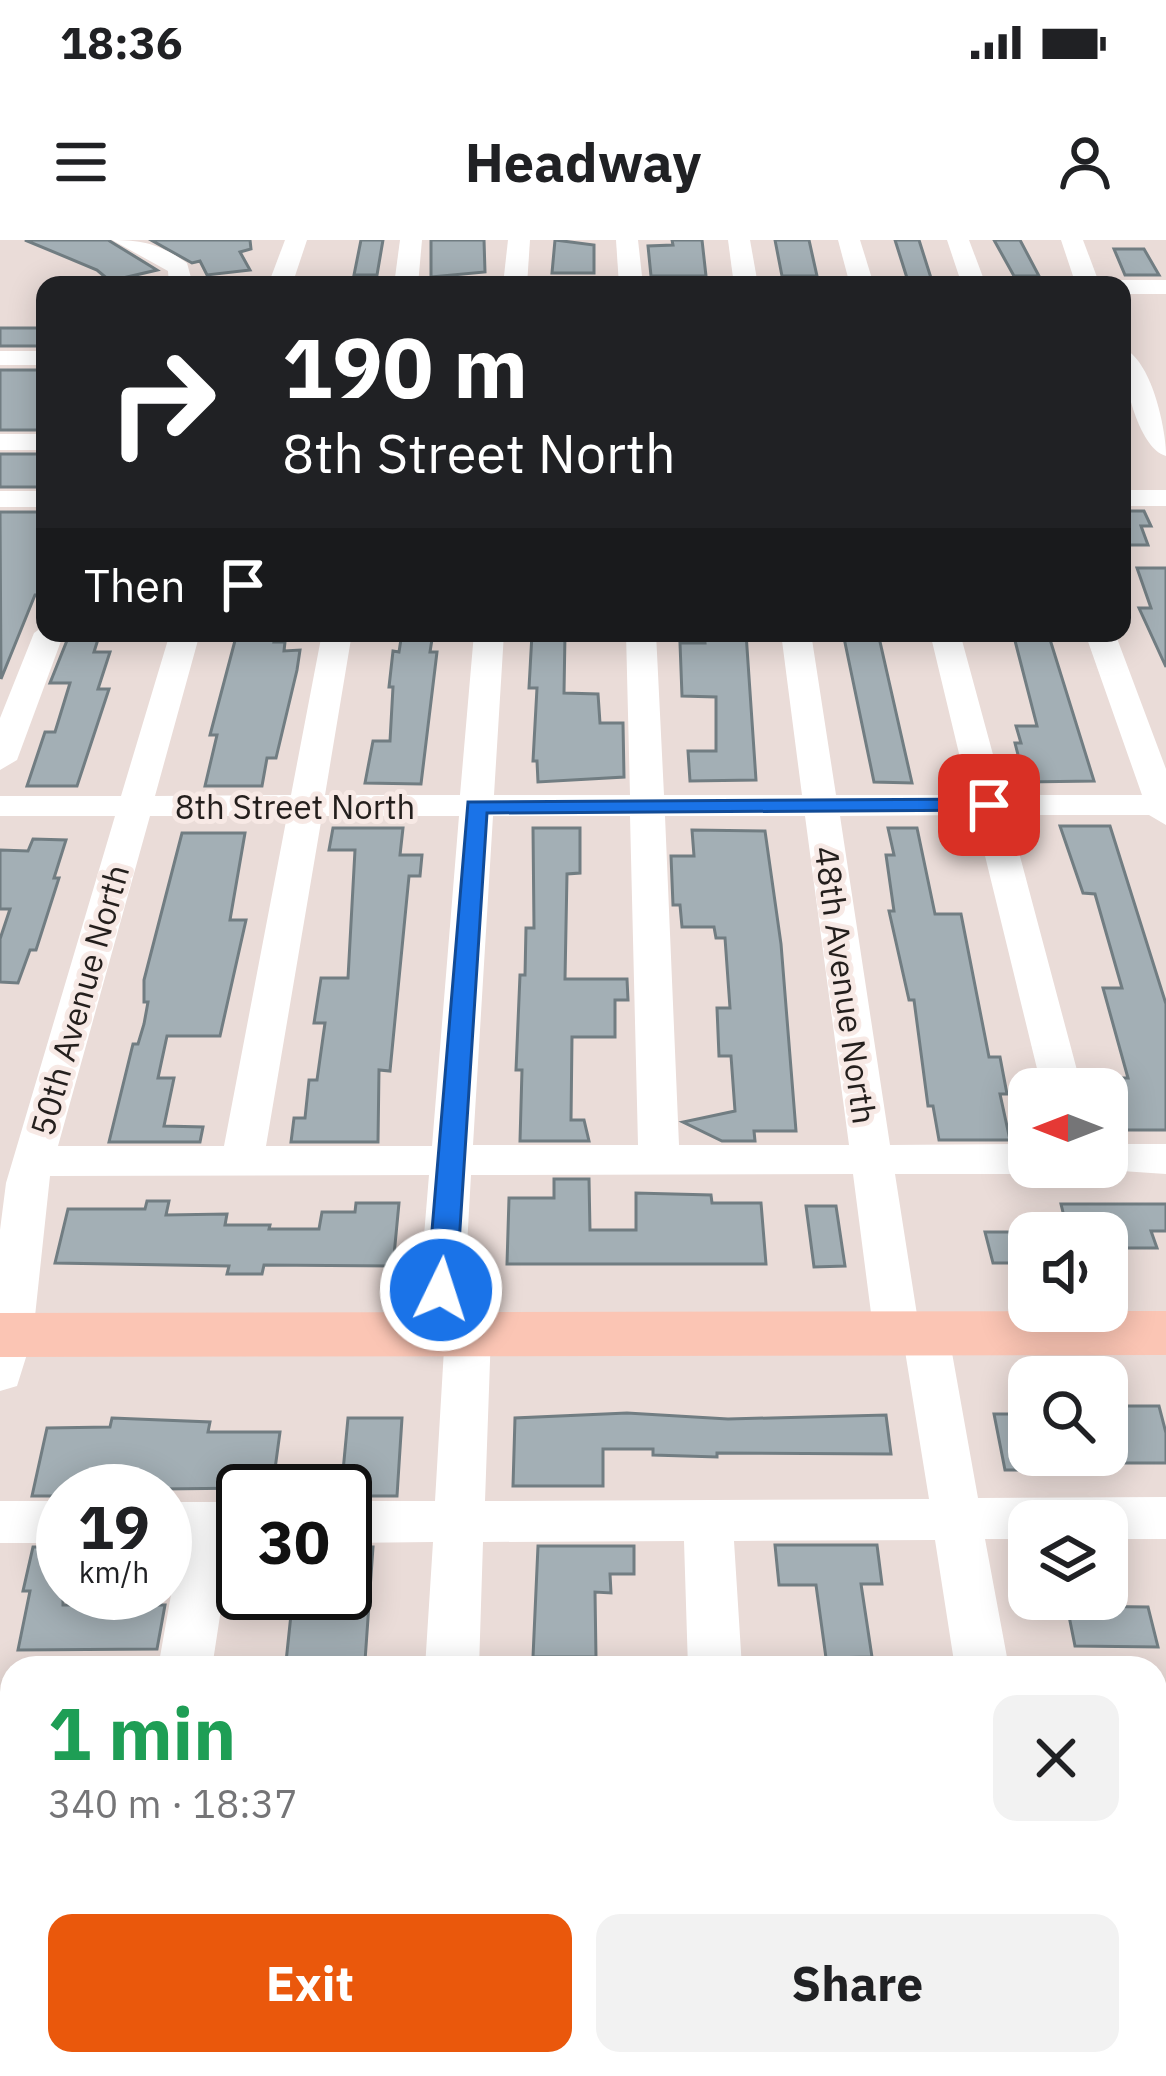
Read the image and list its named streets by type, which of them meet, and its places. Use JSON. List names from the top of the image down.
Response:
{
  "streets": {
    "street": ["8th Street North", "48th Avenue North", "50th Avenue North"]
  },
  "crossings": [
    ["8th Street North", "48th Avenue North"],
    ["8th Street North", "50th Avenue North"]
  ],
  "north": "left",
  "page": {
    "status": "18:36",
    "header": "Headway",
    "turn": ["190 m", "8th Street North"],
    "then": "Then",
    "speed": "19 km/h",
    "limit": "30",
    "heading": ["1 min", "340 m · 18:37"],
    "buttons": ["Exit", "Share"]
  }
}
